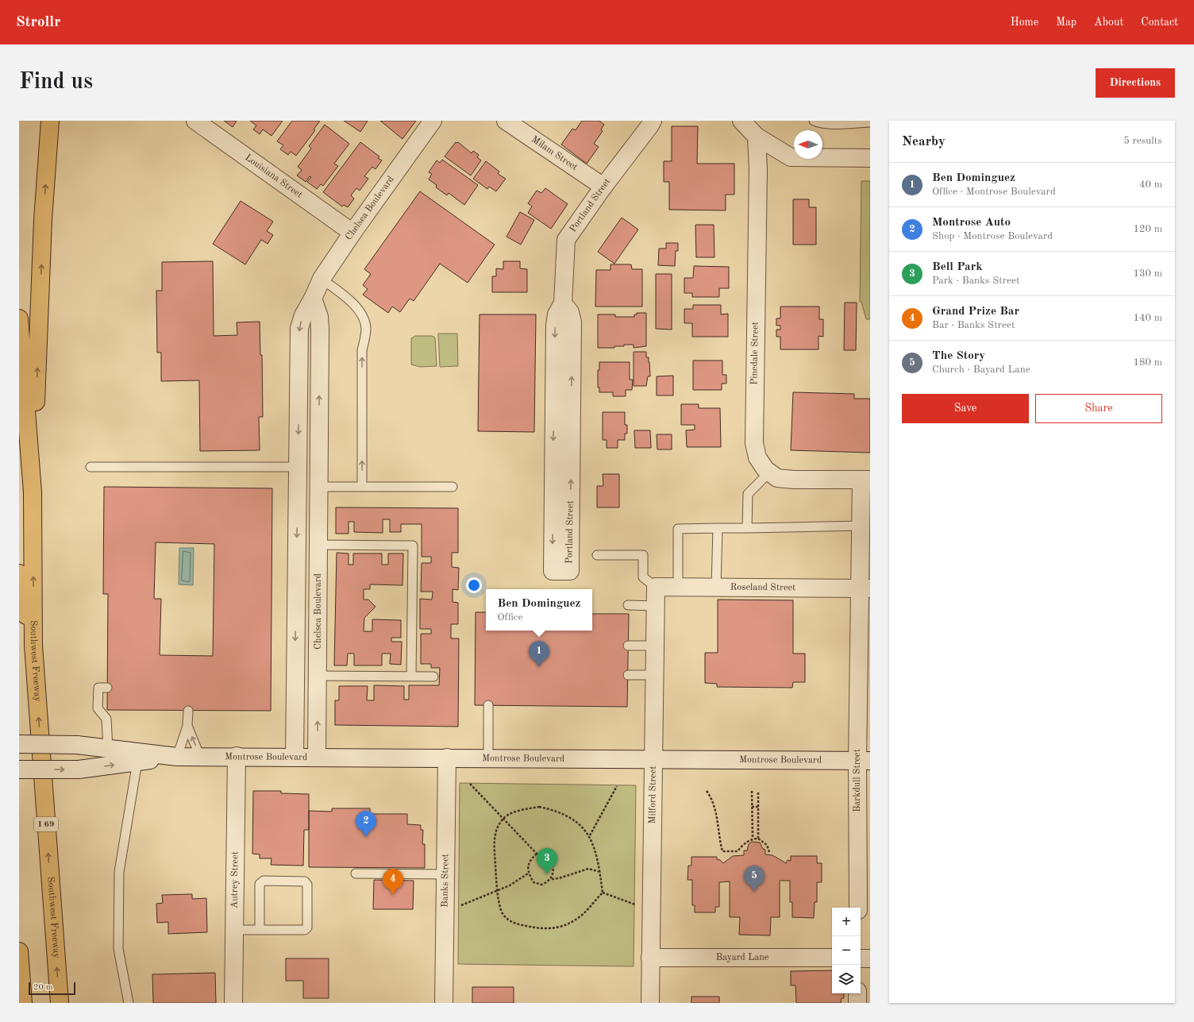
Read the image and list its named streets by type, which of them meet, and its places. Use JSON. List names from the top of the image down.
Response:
{
  "streets": {
    "highway": ["Southwest Freeway", "I 69"],
    "street": [
      "Milam Street",
      "Louisiana Street",
      "Portland Street",
      "Chelsea Boulevard",
      "Pinedale Street",
      "Roseland Street",
      "Montrose Boulevard",
      "Barkdull Street",
      "Milford Street",
      "Autrey Street",
      "Banks Street",
      "Bayard Lane"
    ]
  },
  "crossings": [
    ["Milam Street", "Portland Street"],
    ["Louisiana Street", "Chelsea Boulevard"],
    ["Chelsea Boulevard", "Montrose Boulevard"],
    ["Pinedale Street", "Barkdull Street"],
    ["Roseland Street", "Barkdull Street"],
    ["Roseland Street", "Milford Street"],
    ["Montrose Boulevard", "Barkdull Street"],
    ["Montrose Boulevard", "Milford Street"],
    ["Montrose Boulevard", "Autrey Street"],
    ["Montrose Boulevard", "Banks Street"],
    ["Milford Street", "Bayard Lane"]
  ],
  "one_way": ["Southwest Freeway"],
  "scale_bar": "20 m",
  "north": "left",
  "page": {
    "header": "Strollr",
    "nav": [
      "Home",
      "Map",
      "About",
      "Contact"
    ],
    "buttons": [
      "Directions",
      ["Save", "Share"]
    ],
    "title": "Find us",
    "heading": ["Nearby", "5 results"],
    "list": [
      {
        "mark": "1",
        "name": "Ben Dominguez",
        "note": "Office · Montrose Boulevard",
        "value": "40 m"
      },
      {
        "mark": "2",
        "name": "Montrose Auto",
        "note": "Shop · Montrose Boulevard",
        "value": "120 m"
      },
      {
        "mark": "3",
        "name": "Bell Park",
        "note": "Park · Banks Street",
        "value": "130 m"
      },
      {
        "mark": "4",
        "name": "Grand Prize Bar",
        "note": "Bar · Banks Street",
        "value": "140 m"
      },
      {
        "mark": "5",
        "name": "The Story",
        "note": "Church · Bayard Lane",
        "value": "180 m"
      }
    ],
    "popup": ["Ben Dominguez", "Office"],
    "pins": [
      "1",
      "2",
      "3",
      "5",
      "4"
    ],
    "map_buttons": ["+", "−"],
    "scale": "20 m"
  }
}
